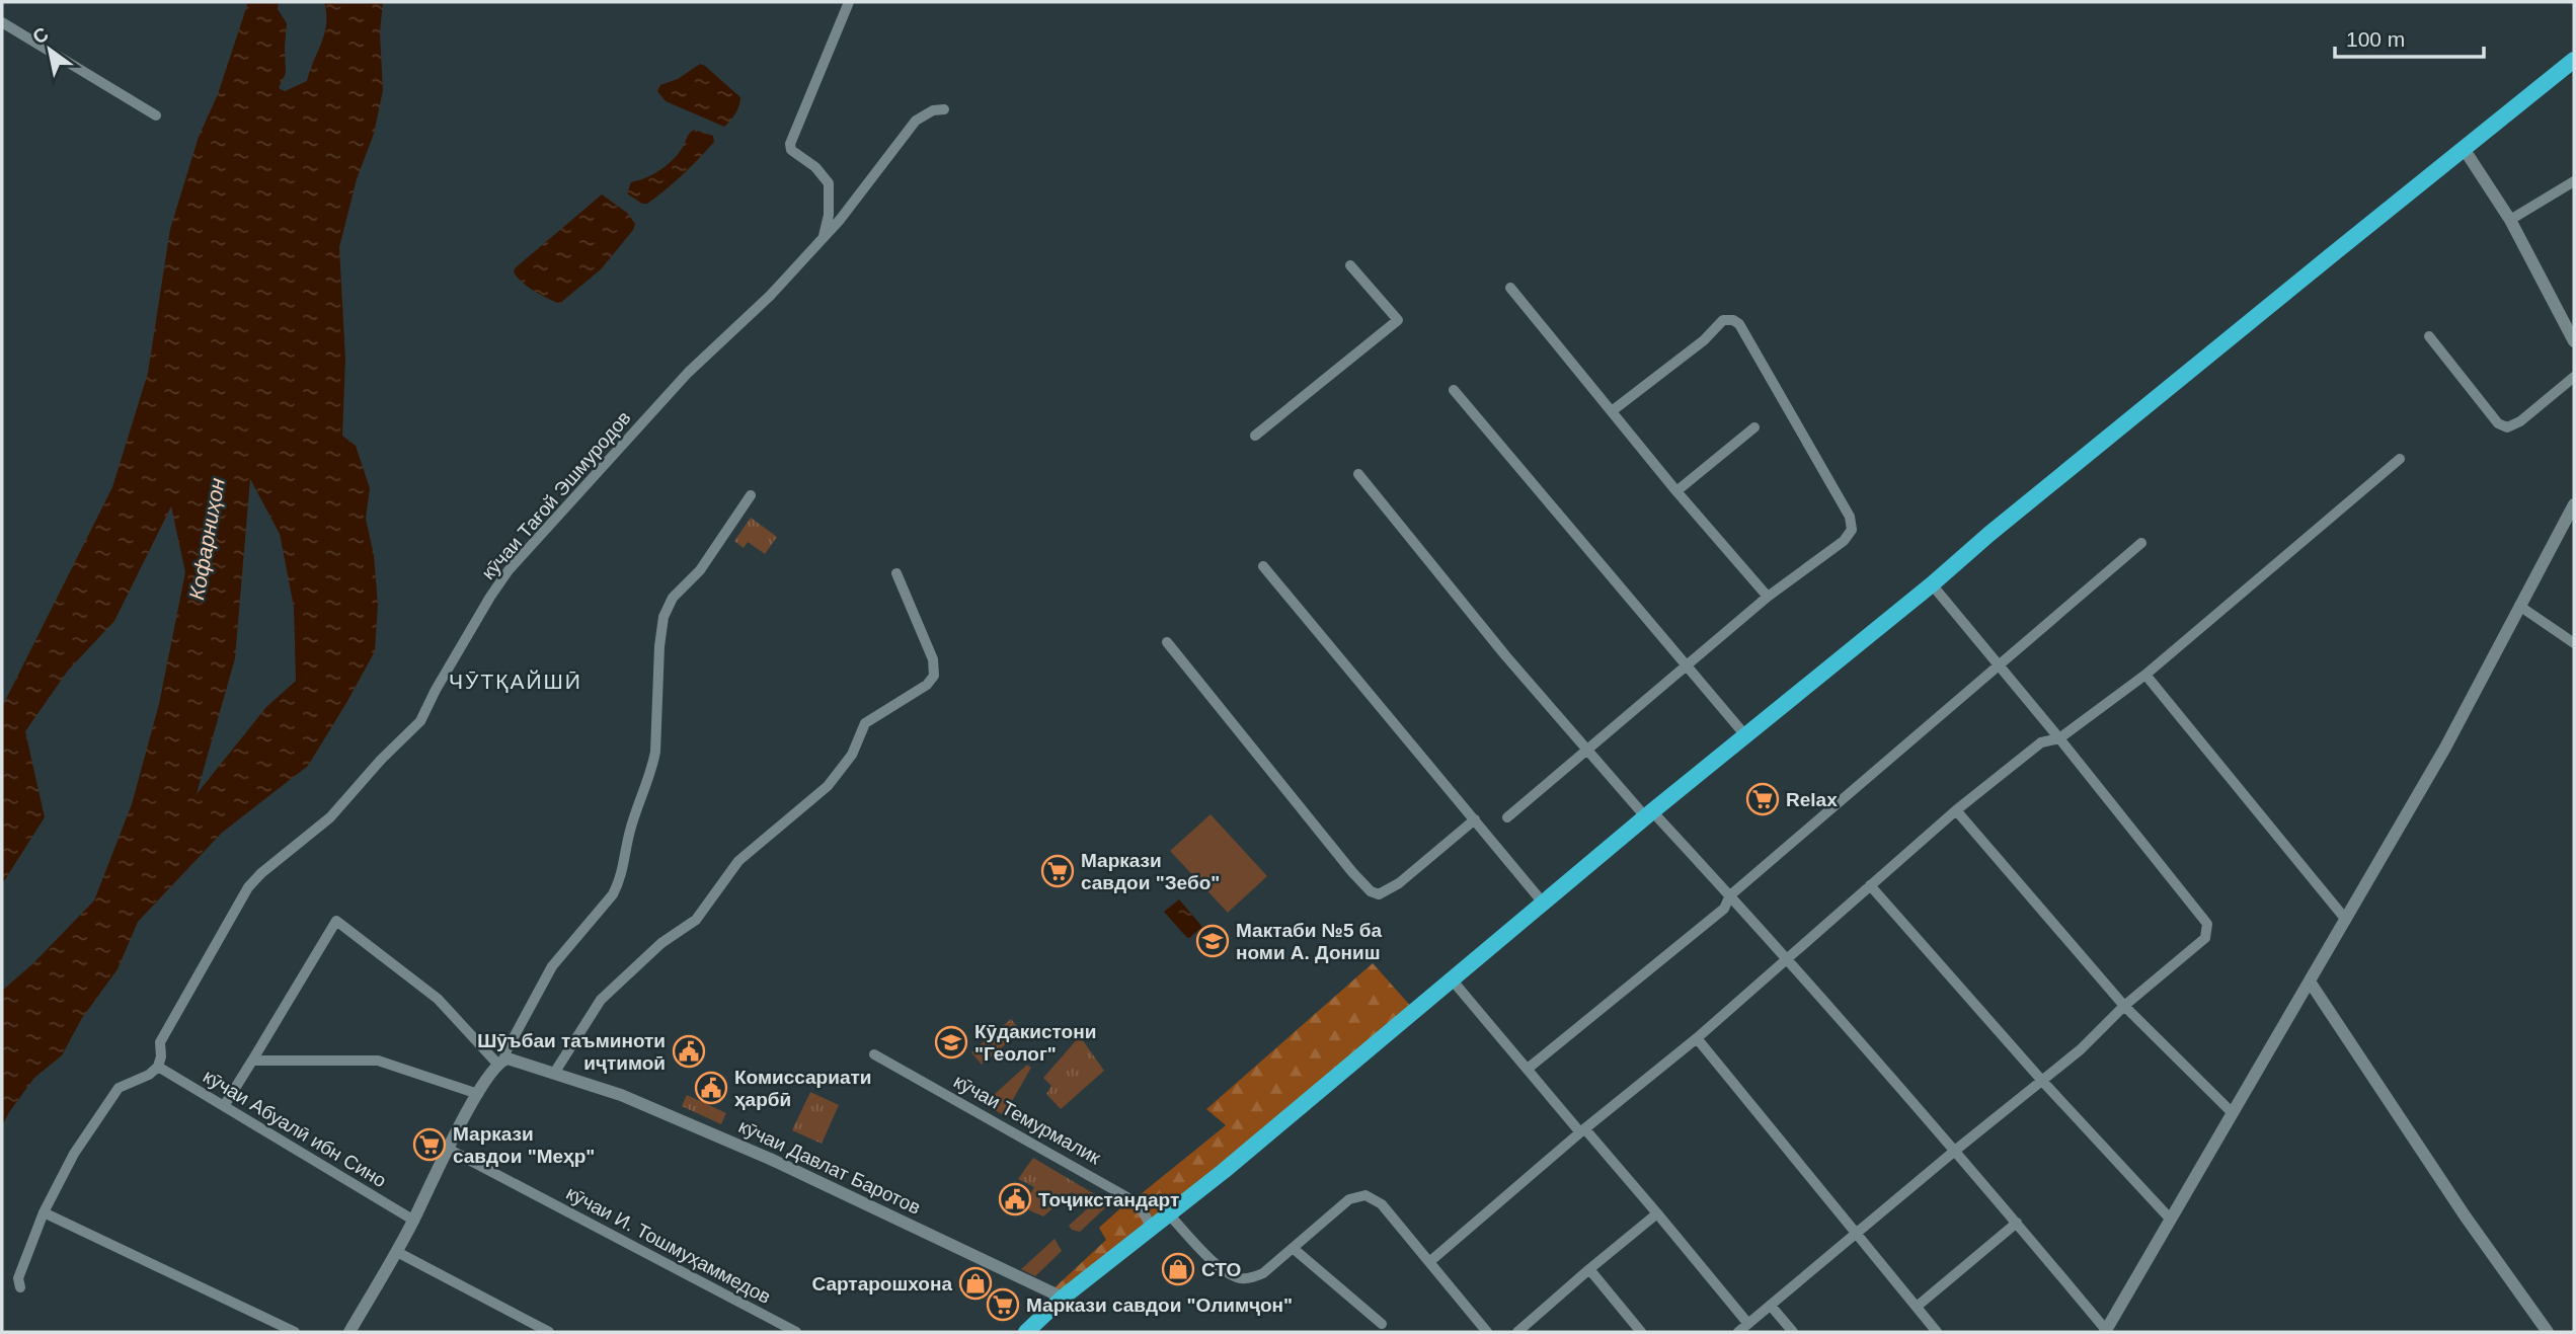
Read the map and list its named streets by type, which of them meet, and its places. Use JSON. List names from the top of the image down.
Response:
{
  "streets": {
    "street": [
      "кӯчаи Тағой Эшмуродов",
      "кӯчаи Темурмалик",
      "кӯчаи Абуалӣ ибн Сино",
      "кӯчаи Давлат Баротов",
      "кӯчаи И. Тошмуҳаммедов"
    ]
  },
  "crossings": [
    ["кӯчаи Тағой Эшмуродов", "кӯчаи Абуалӣ ибн Сино"]
  ],
  "districts": ["ЧӮТҚАЙШӢ"],
  "water": ["Кофарниҳон"],
  "places": {
    "supermarket": [
      "Relax",
      "Маркази савдои \"Зебо\"",
      "Маркази савдои \"Меҳр\"",
      "Маркази савдои \"Олимҷон\""
    ],
    "school or university": ["Мактаби №5 ба номи А. Дониш", "Кӯдакистони \"Геолог\""],
    "public building": ["Шӯъбаи таъминоти иҷтимоӣ", "Комиссариати ҳарбӣ", "Тоҷикстандарт"],
    "shop": ["СТО", "Сартарошхона"]
  },
  "scale_bar": "100 m",
  "north": "top left"
}
